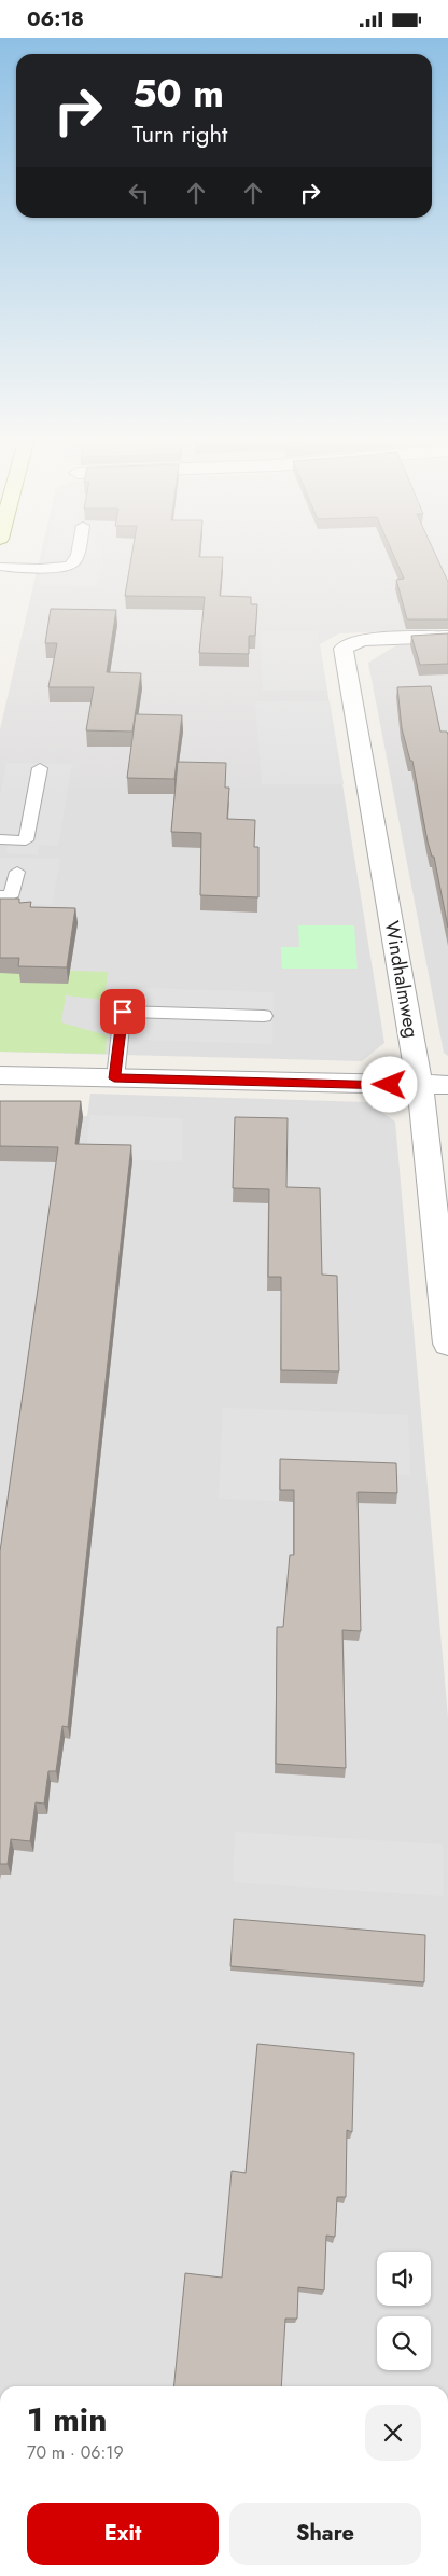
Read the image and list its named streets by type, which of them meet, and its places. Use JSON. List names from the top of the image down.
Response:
{
  "streets": {
    "street": ["Windhalmweg"]
  },
  "page": {
    "status": "06:18",
    "turn": ["50 m", "Turn right"],
    "heading": ["1 min", "70 m · 06:19"],
    "buttons": ["Exit", "Share"]
  }
}
